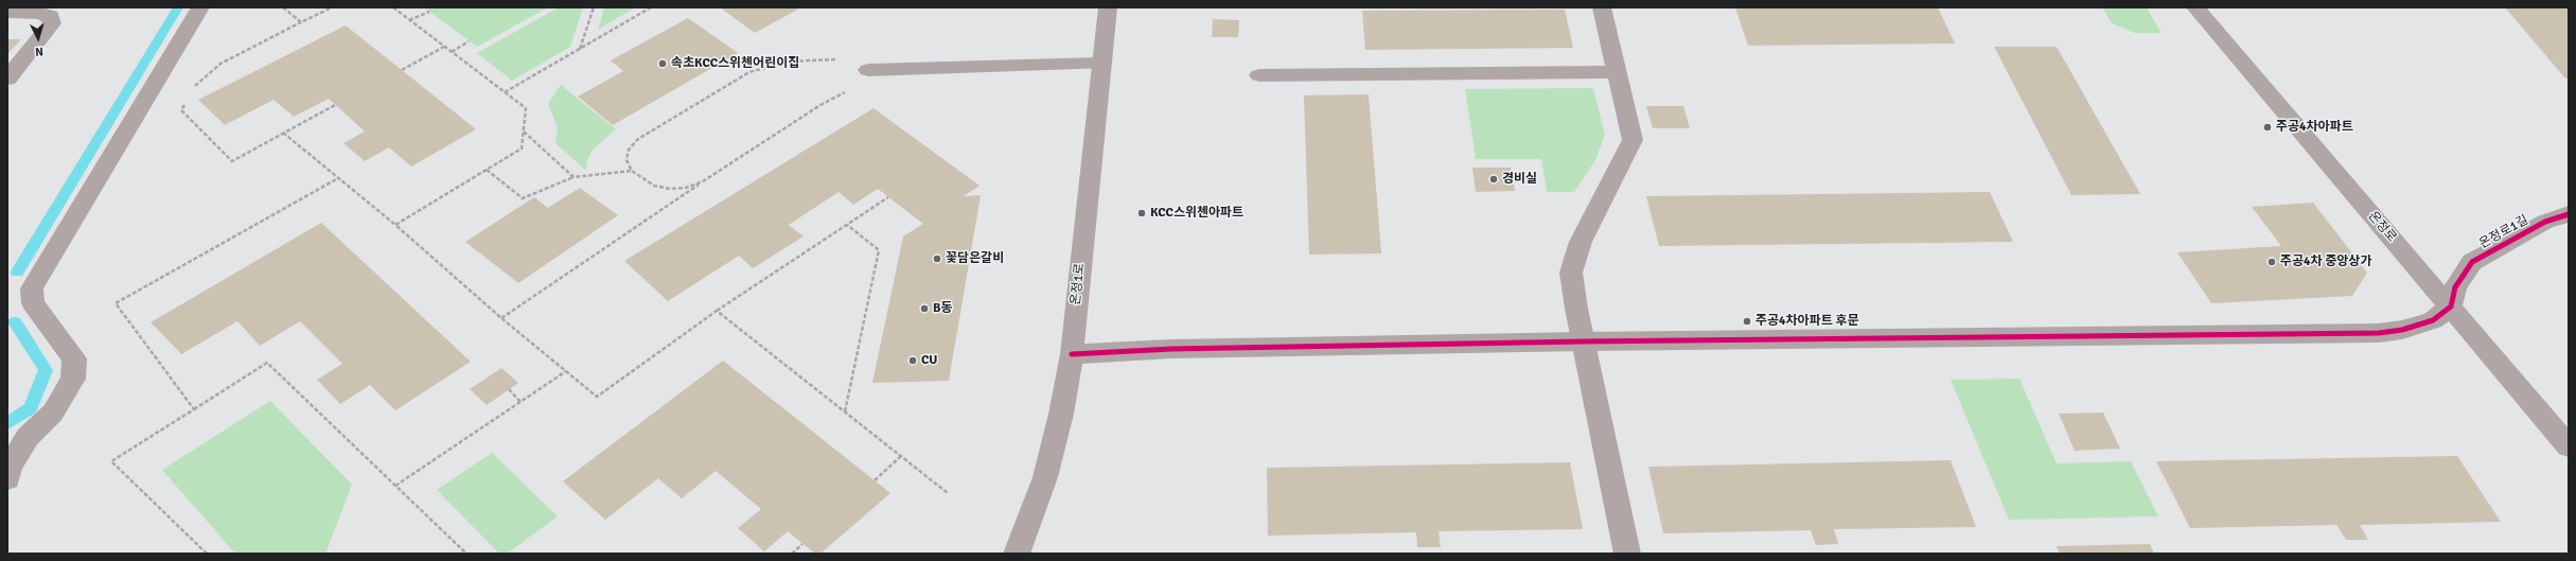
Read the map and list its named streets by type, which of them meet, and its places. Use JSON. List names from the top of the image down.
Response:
{
  "streets": {
    "street": ["온정로", "온정로1길", "온정1로"]
  },
  "crossings": [
    ["온정로", "온정로1길"]
  ],
  "places": [
    "속초KCC스위첸어린이집",
    "주공4차아파트",
    "경비실",
    "KCC스위첸아파트",
    "꽃담은갈비",
    "주공4차 중앙상가",
    "B동",
    "주공4차아파트 후문",
    "CU"
  ],
  "north": "bottom"
}
